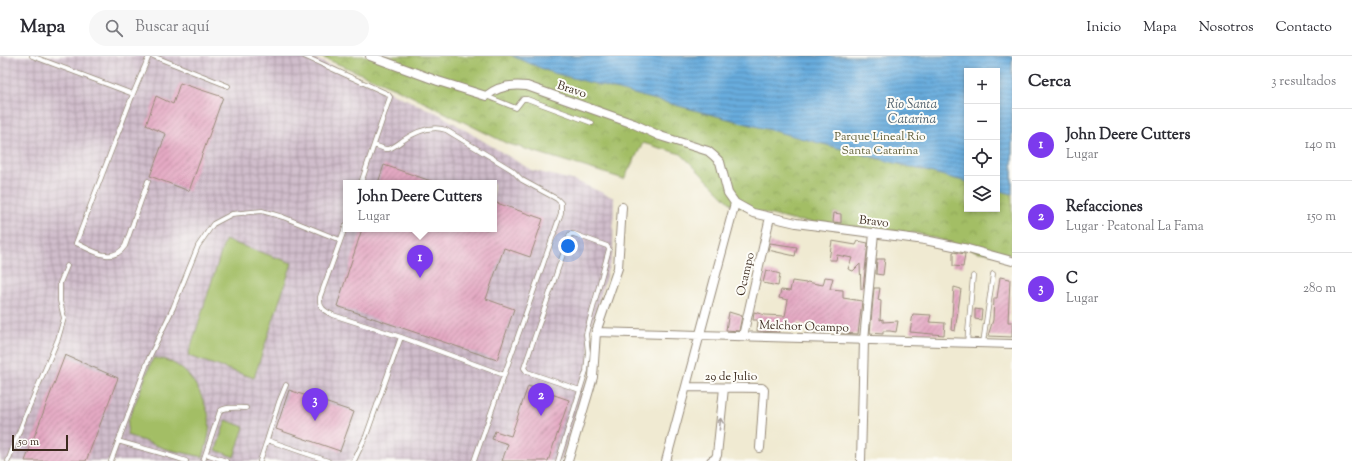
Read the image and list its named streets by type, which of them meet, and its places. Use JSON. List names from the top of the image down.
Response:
{
  "streets": {
    "street": [
      "Bravo",
      "Ocampo",
      "Melchor Ocampo",
      "29 de Julio"
    ]
  },
  "crossings": [
    ["Bravo", "Ocampo"],
    ["Ocampo", "Melchor Ocampo"]
  ],
  "water": ["Río Santa Catarina"],
  "parks": ["Parque Lineal Río Santa Catarina"],
  "scale_bar": "50 m",
  "page": {
    "header": "Mapa",
    "search": "Buscar aquí",
    "nav": [
      "Inicio",
      "Mapa",
      "Nosotros",
      "Contacto"
    ],
    "heading": ["Cerca", "3 resultados"],
    "map_buttons": ["+", "−"],
    "list": [
      {
        "mark": "1",
        "name": "John Deere Cutters",
        "note": "Lugar",
        "value": "140 m"
      },
      {
        "mark": "2",
        "name": "Refacciones",
        "note": "Lugar · Peatonal La Fama",
        "value": "150 m"
      },
      {
        "mark": "3",
        "name": "C",
        "note": "Lugar",
        "value": "280 m"
      }
    ],
    "popup": ["John Deere Cutters", "Lugar"],
    "pins": ["1", "2", "3"],
    "scale": "50 m"
  }
}
